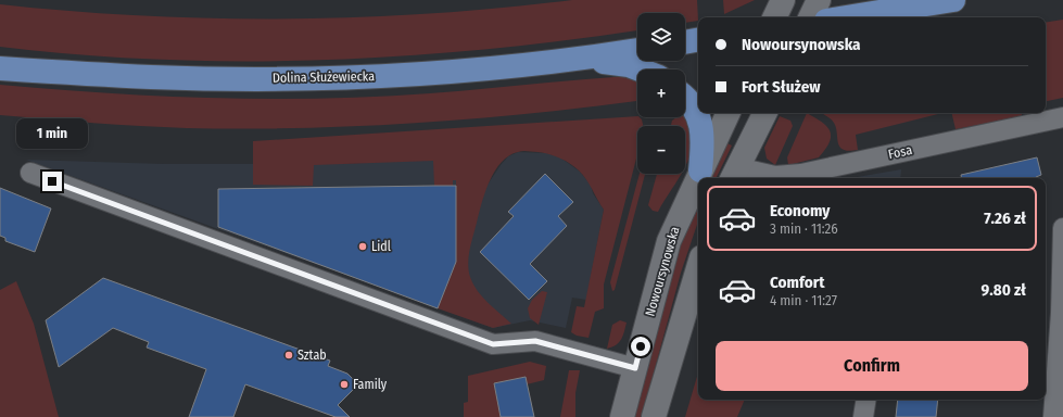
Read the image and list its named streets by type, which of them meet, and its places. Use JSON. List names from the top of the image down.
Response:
{
  "streets": {
    "main road": ["Dolina Służewiecka"],
    "street": ["Fosa", "Nowoursynowska"]
  },
  "places": ["Lidl", "Sztab", "Family"],
  "page": {
    "map_buttons": ["+", "−"],
    "banner": ["Nowoursynowska", "Fort Służew"],
    "bubble": "1 min",
    "list": [
      {
        "name": "Economy",
        "note": "3 min · 11:26",
        "value": "7.26 zł"
      },
      {
        "name": "Comfort",
        "note": "4 min · 11:27",
        "value": "9.80 zł"
      }
    ],
    "buttons": "Confirm"
  }
}
